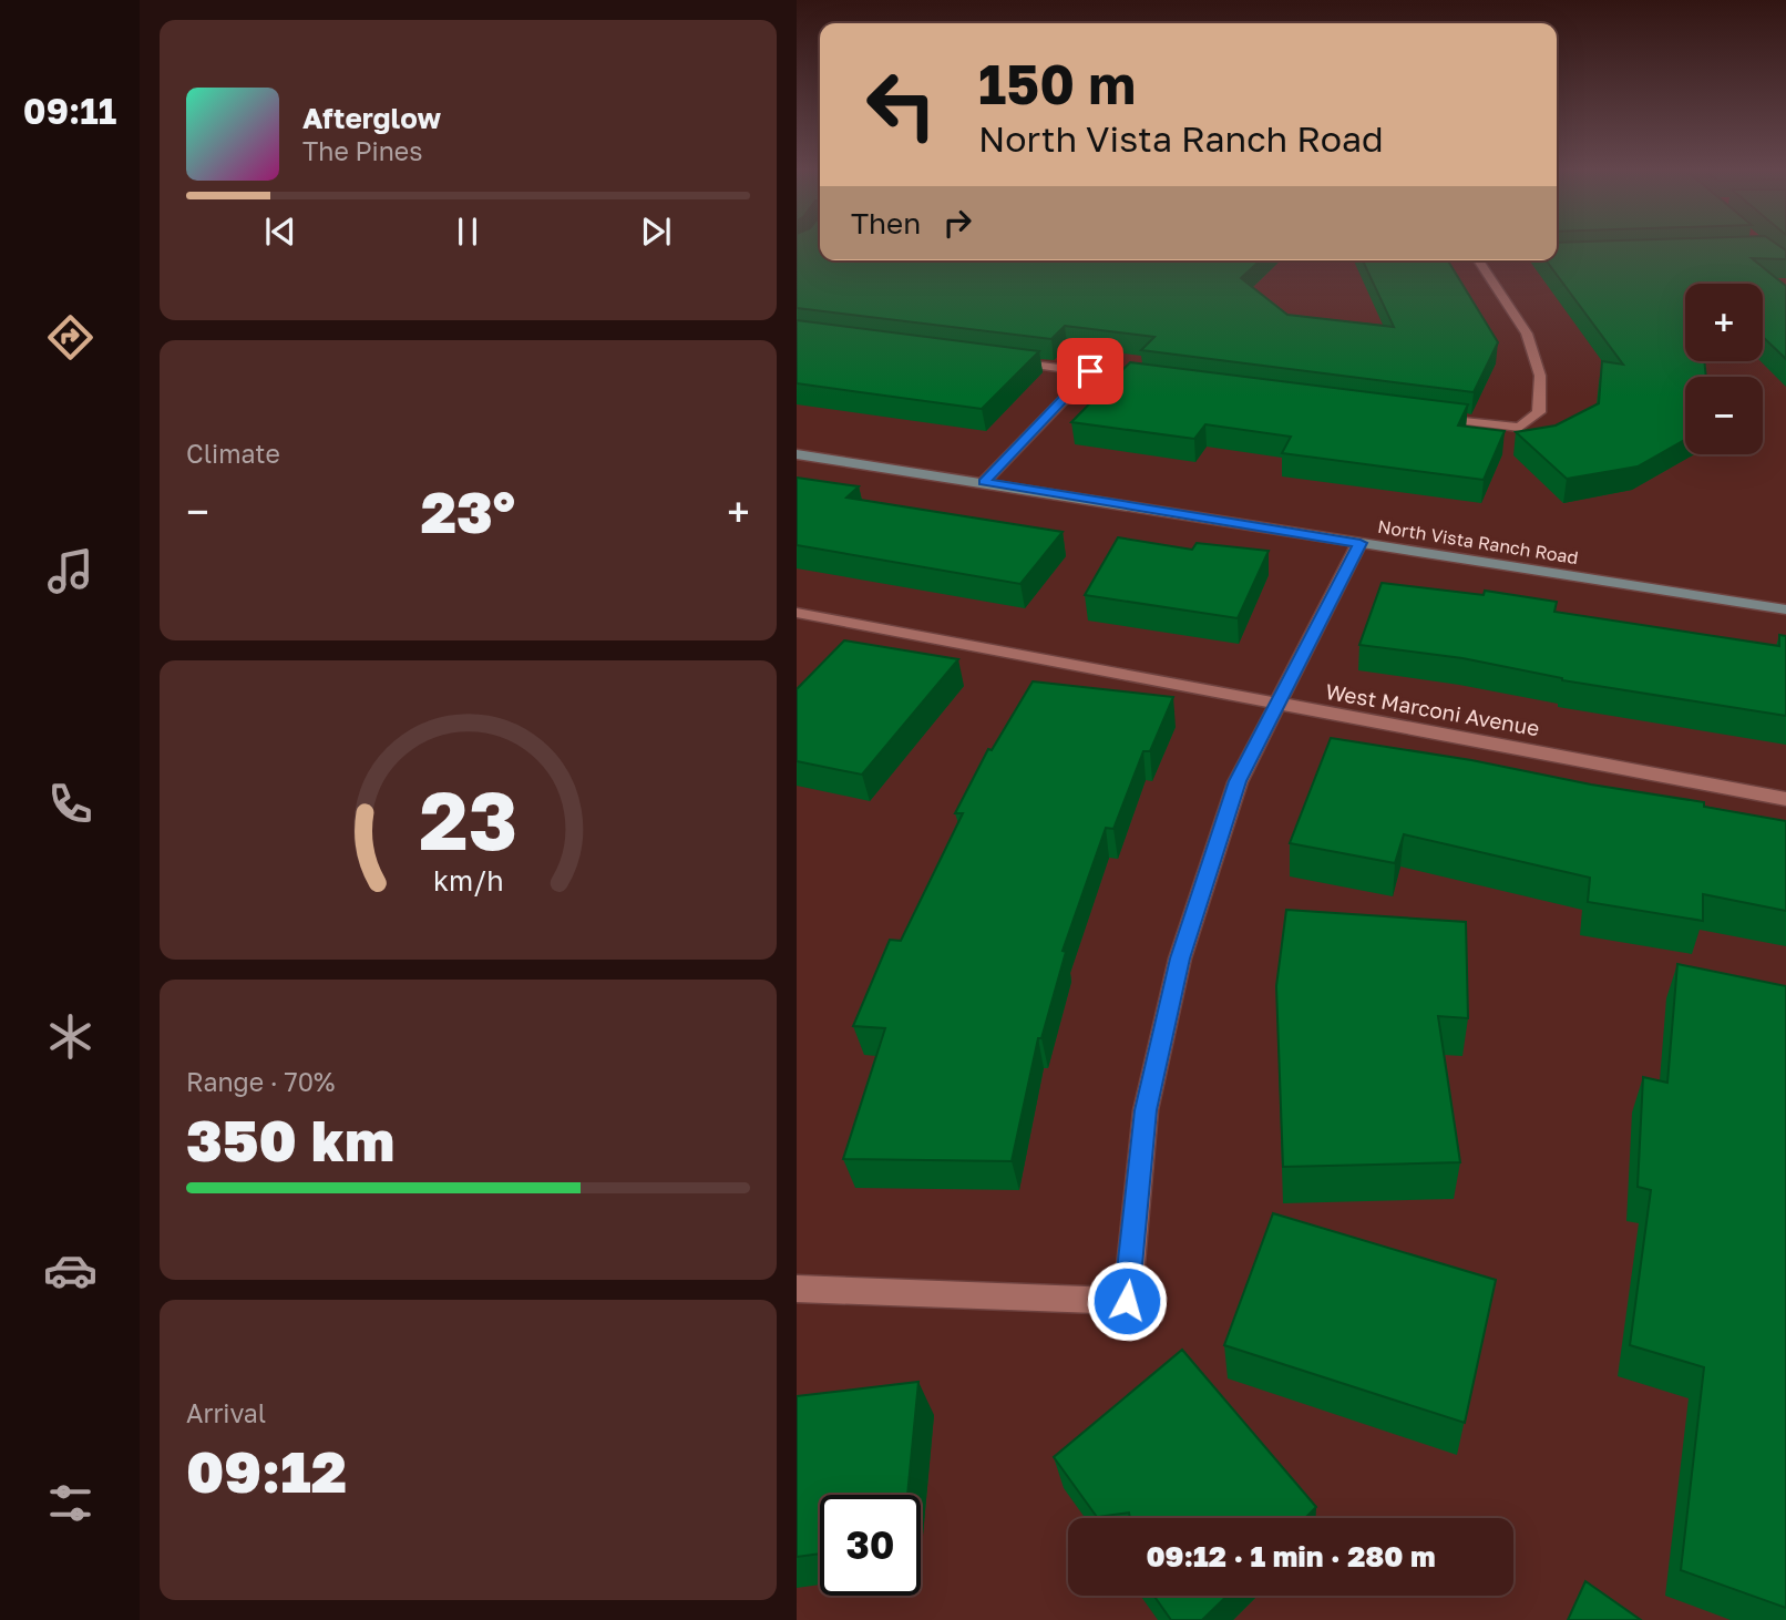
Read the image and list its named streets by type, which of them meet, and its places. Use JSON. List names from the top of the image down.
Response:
{
  "streets": {
    "street": ["North Vista Ranch Road", "West Marconi Avenue"]
  },
  "page": {
    "tabs": "09:11",
    "turn": ["150 m", "North Vista Ranch Road"],
    "song": ["Afterglow", "The Pines"],
    "then": "Then",
    "map_buttons": ["+", "−"],
    "tile": [
      "Climate",
      ["Range · 70%", "350 km"],
      ["Arrival", "09:12"]
    ],
    "heat": ["−", "23°", "+"],
    "limit": "30",
    "trip": "09:12 · 1 min · 280 m",
    "gauge": ["23", "km/h"]
  }
}
